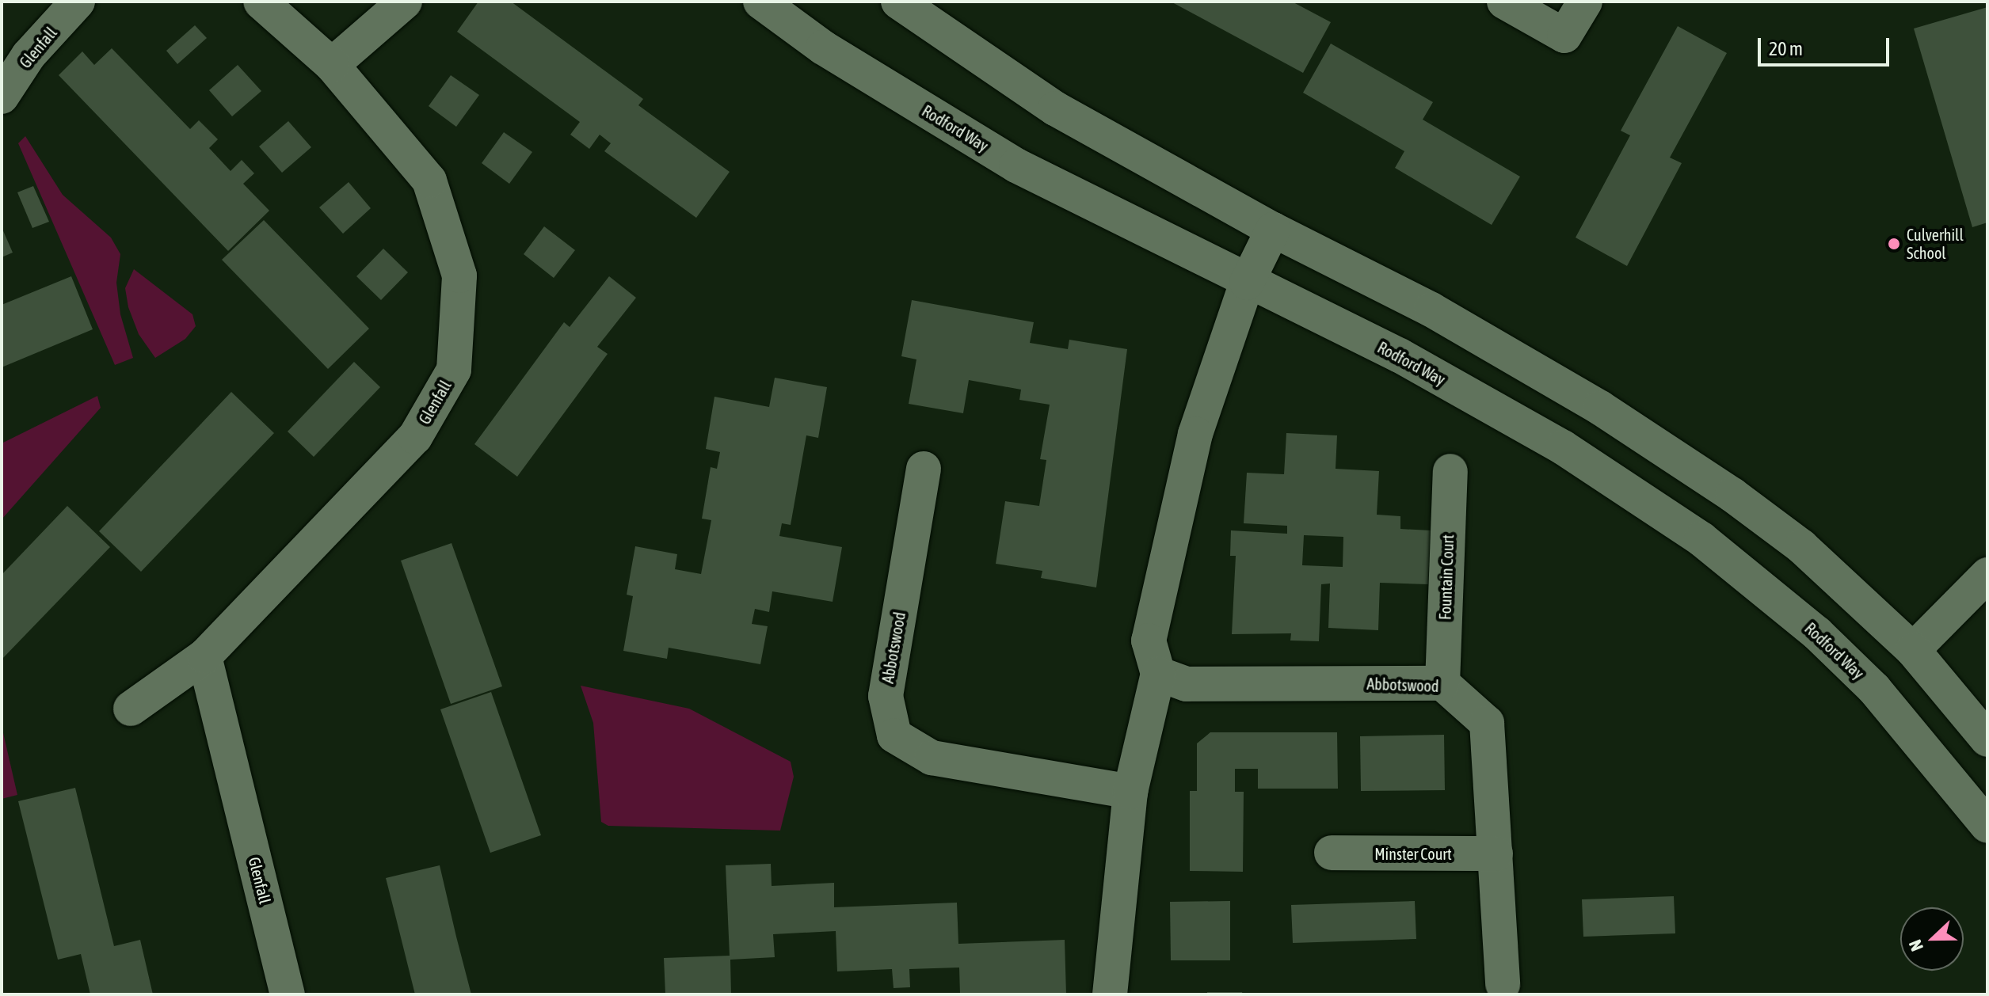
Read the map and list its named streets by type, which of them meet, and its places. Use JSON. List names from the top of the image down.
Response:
{
  "streets": {
    "street": [
      "Glenfall",
      "Rodford Way",
      "Fountain Court",
      "Abbotswood",
      "Minster Court"
    ]
  },
  "crossings": [
    ["Fountain Court", "Abbotswood"],
    ["Abbotswood", "Minster Court"]
  ],
  "places": ["Culverhill School"],
  "scale_bar": "20 m",
  "north": "left"
}
